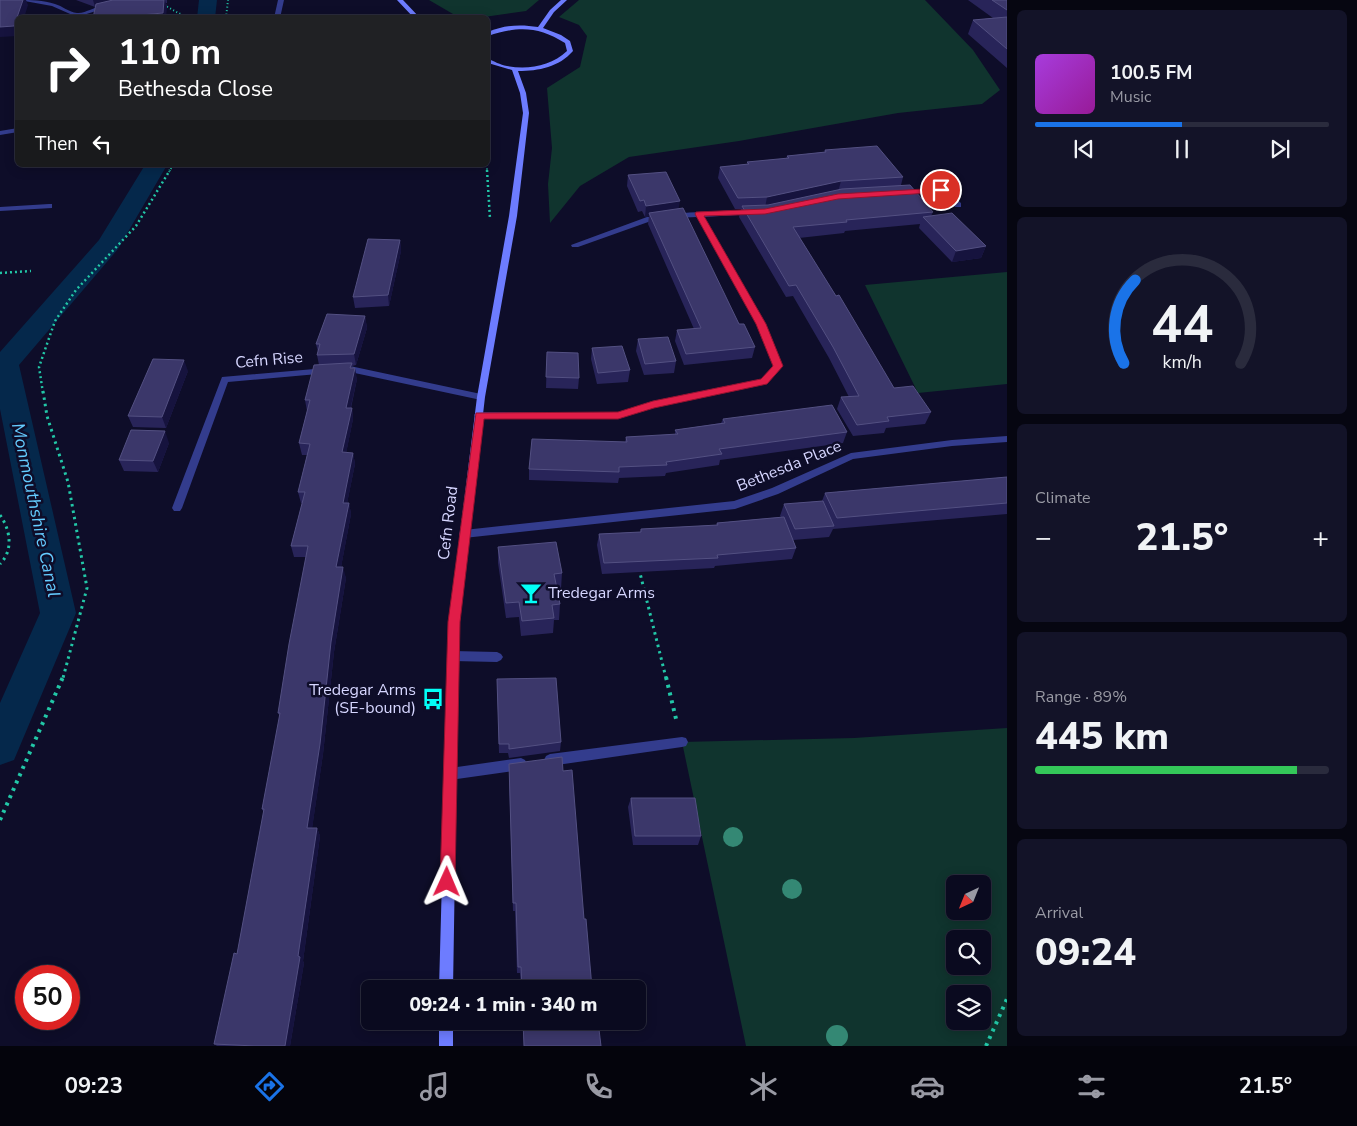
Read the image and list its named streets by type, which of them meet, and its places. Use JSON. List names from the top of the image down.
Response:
{
  "streets": {
    "main road": ["Cefn Road"],
    "street": ["Cefn Rise", "Bethesda Place"]
  },
  "crossings": [
    ["Cefn Rise", "Cefn Road"],
    ["Bethesda Place", "Cefn Road"]
  ],
  "water": ["Monmouthshire Canal"],
  "places": {
    "bar": ["Tredegar Arms"],
    "bus stop": ["Tredegar Arms (SE-bound)"]
  },
  "north": "bottom left",
  "page": {
    "turn": ["110 m", "Bethesda Close"],
    "song": ["100.5 FM", "Music"],
    "then": "Then",
    "tile": [
      "Climate",
      ["Range · 89%", "445 km"],
      ["Arrival", "09:24"]
    ],
    "heat": ["−", "21.5°", "+"],
    "limit": "50",
    "trip": "09:24 · 1 min · 340 m",
    "tabs": ["09:23", "21.5°"],
    "gauge": ["44", "km/h"]
  }
}
